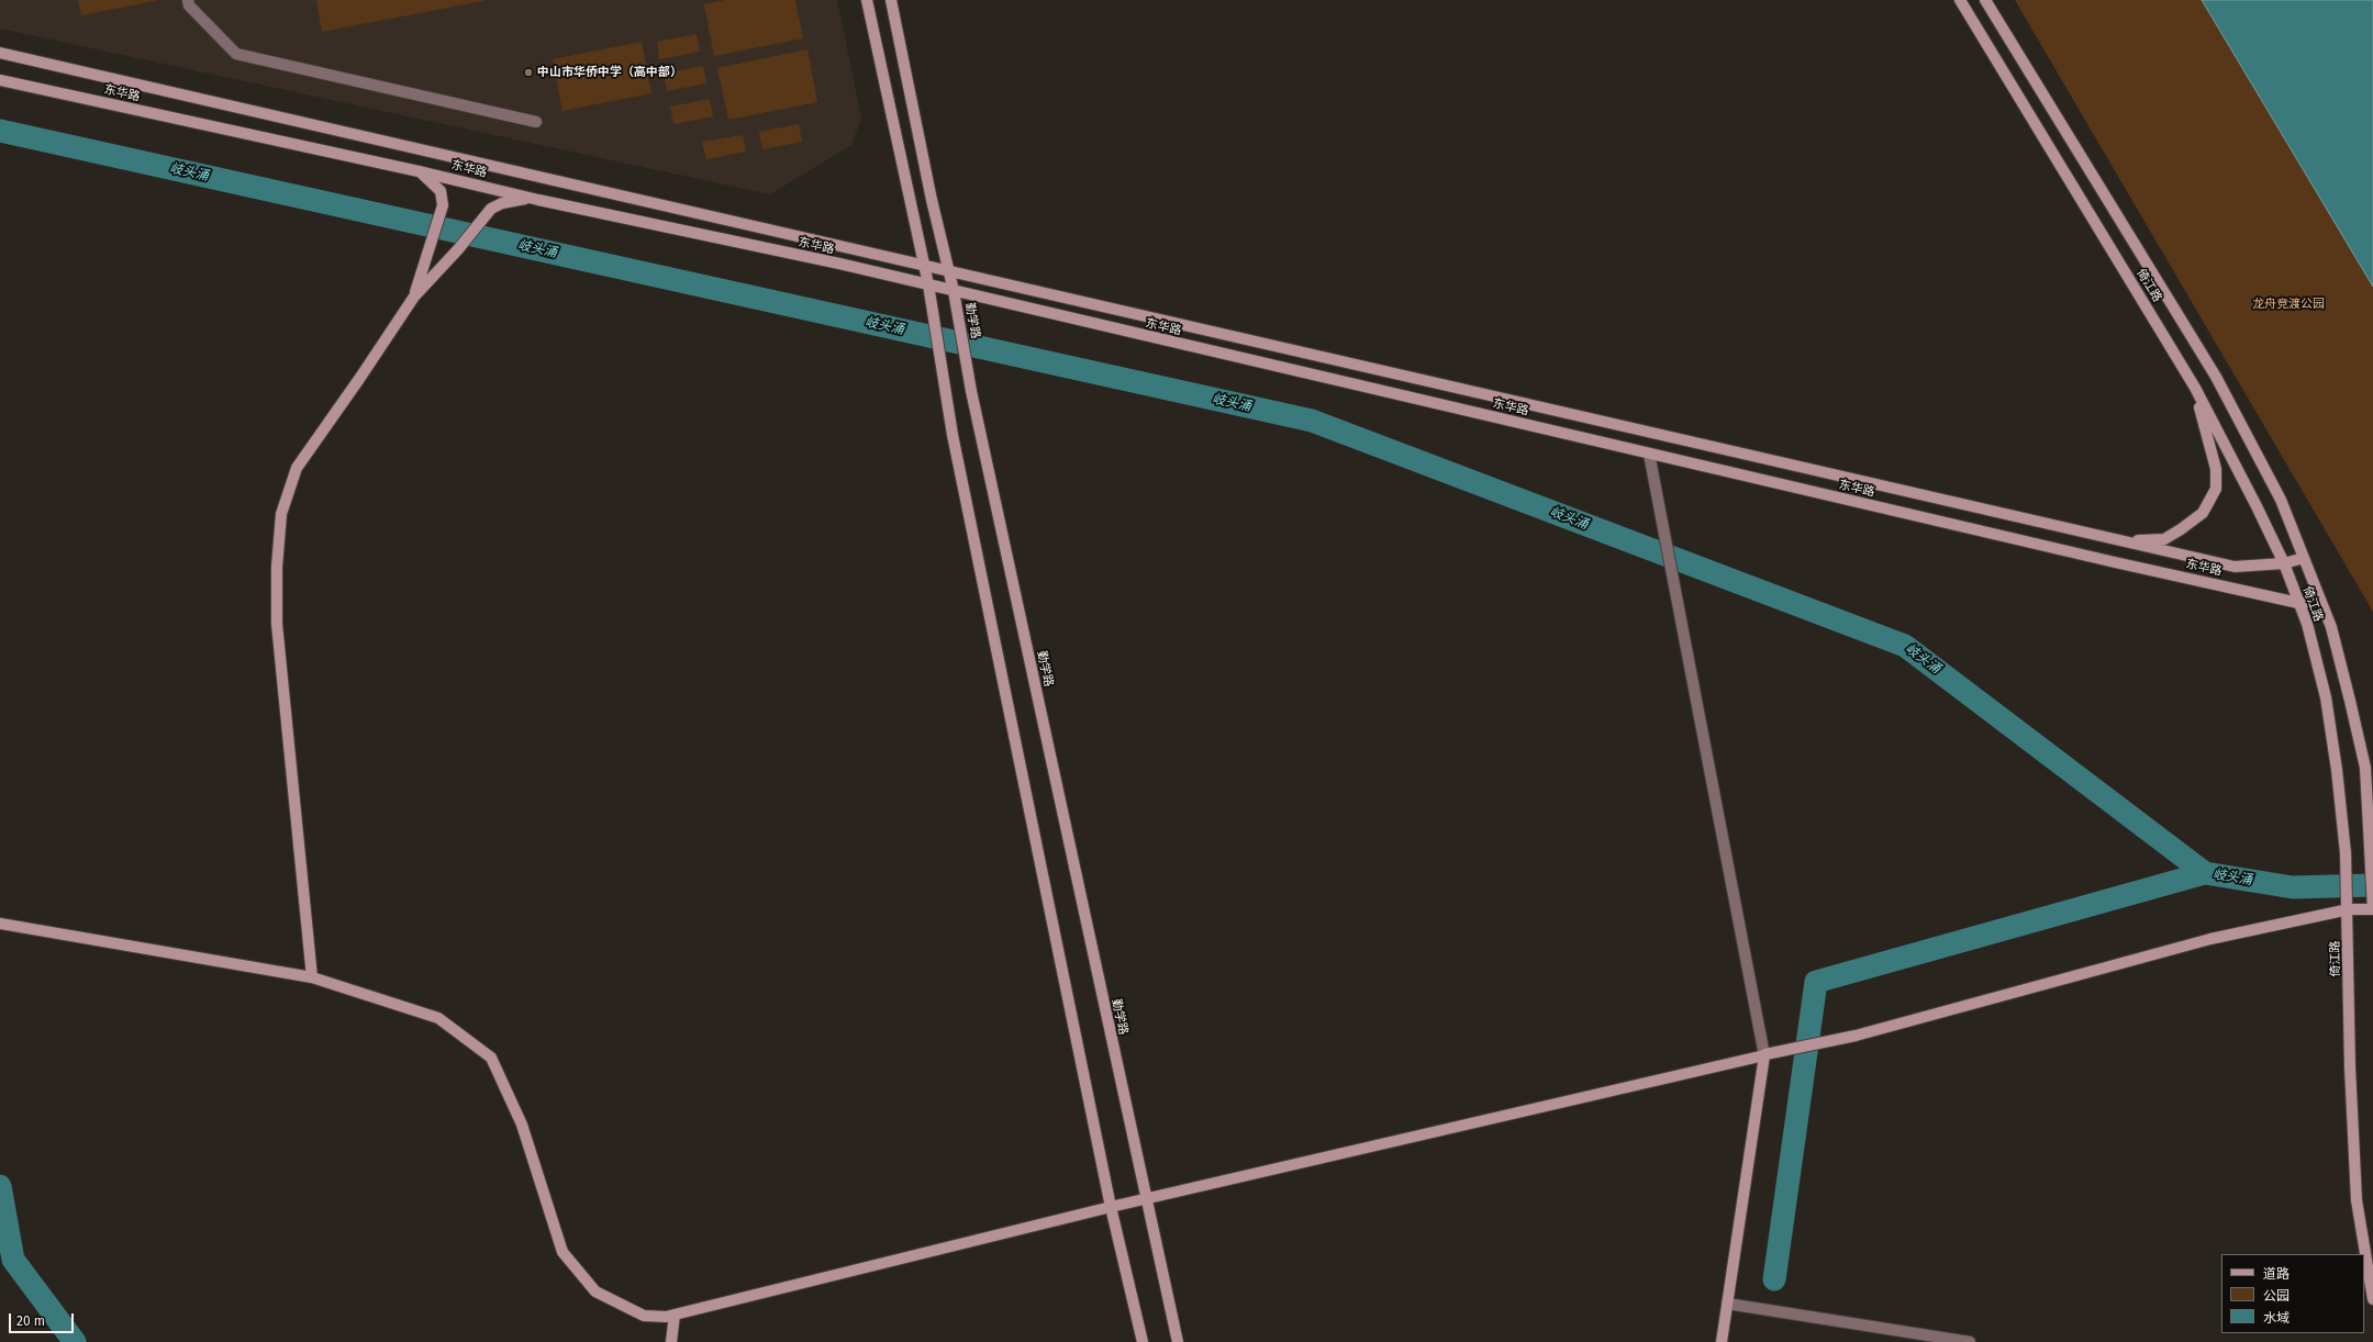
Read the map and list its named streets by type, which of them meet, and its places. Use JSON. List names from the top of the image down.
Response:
{
  "streets": {
    "main road": ["东华路", "倚江路", "勤学路"]
  },
  "crossings": [
    ["东华路", "倚江路"],
    ["东华路", "勤学路"]
  ],
  "water": ["岐头涌"],
  "parks": ["龙舟竞渡公园"],
  "places": ["中山市华侨中学（高中部）"],
  "legend": ["道路", "公园", "水域"],
  "scale_bar": "20 m"
}
